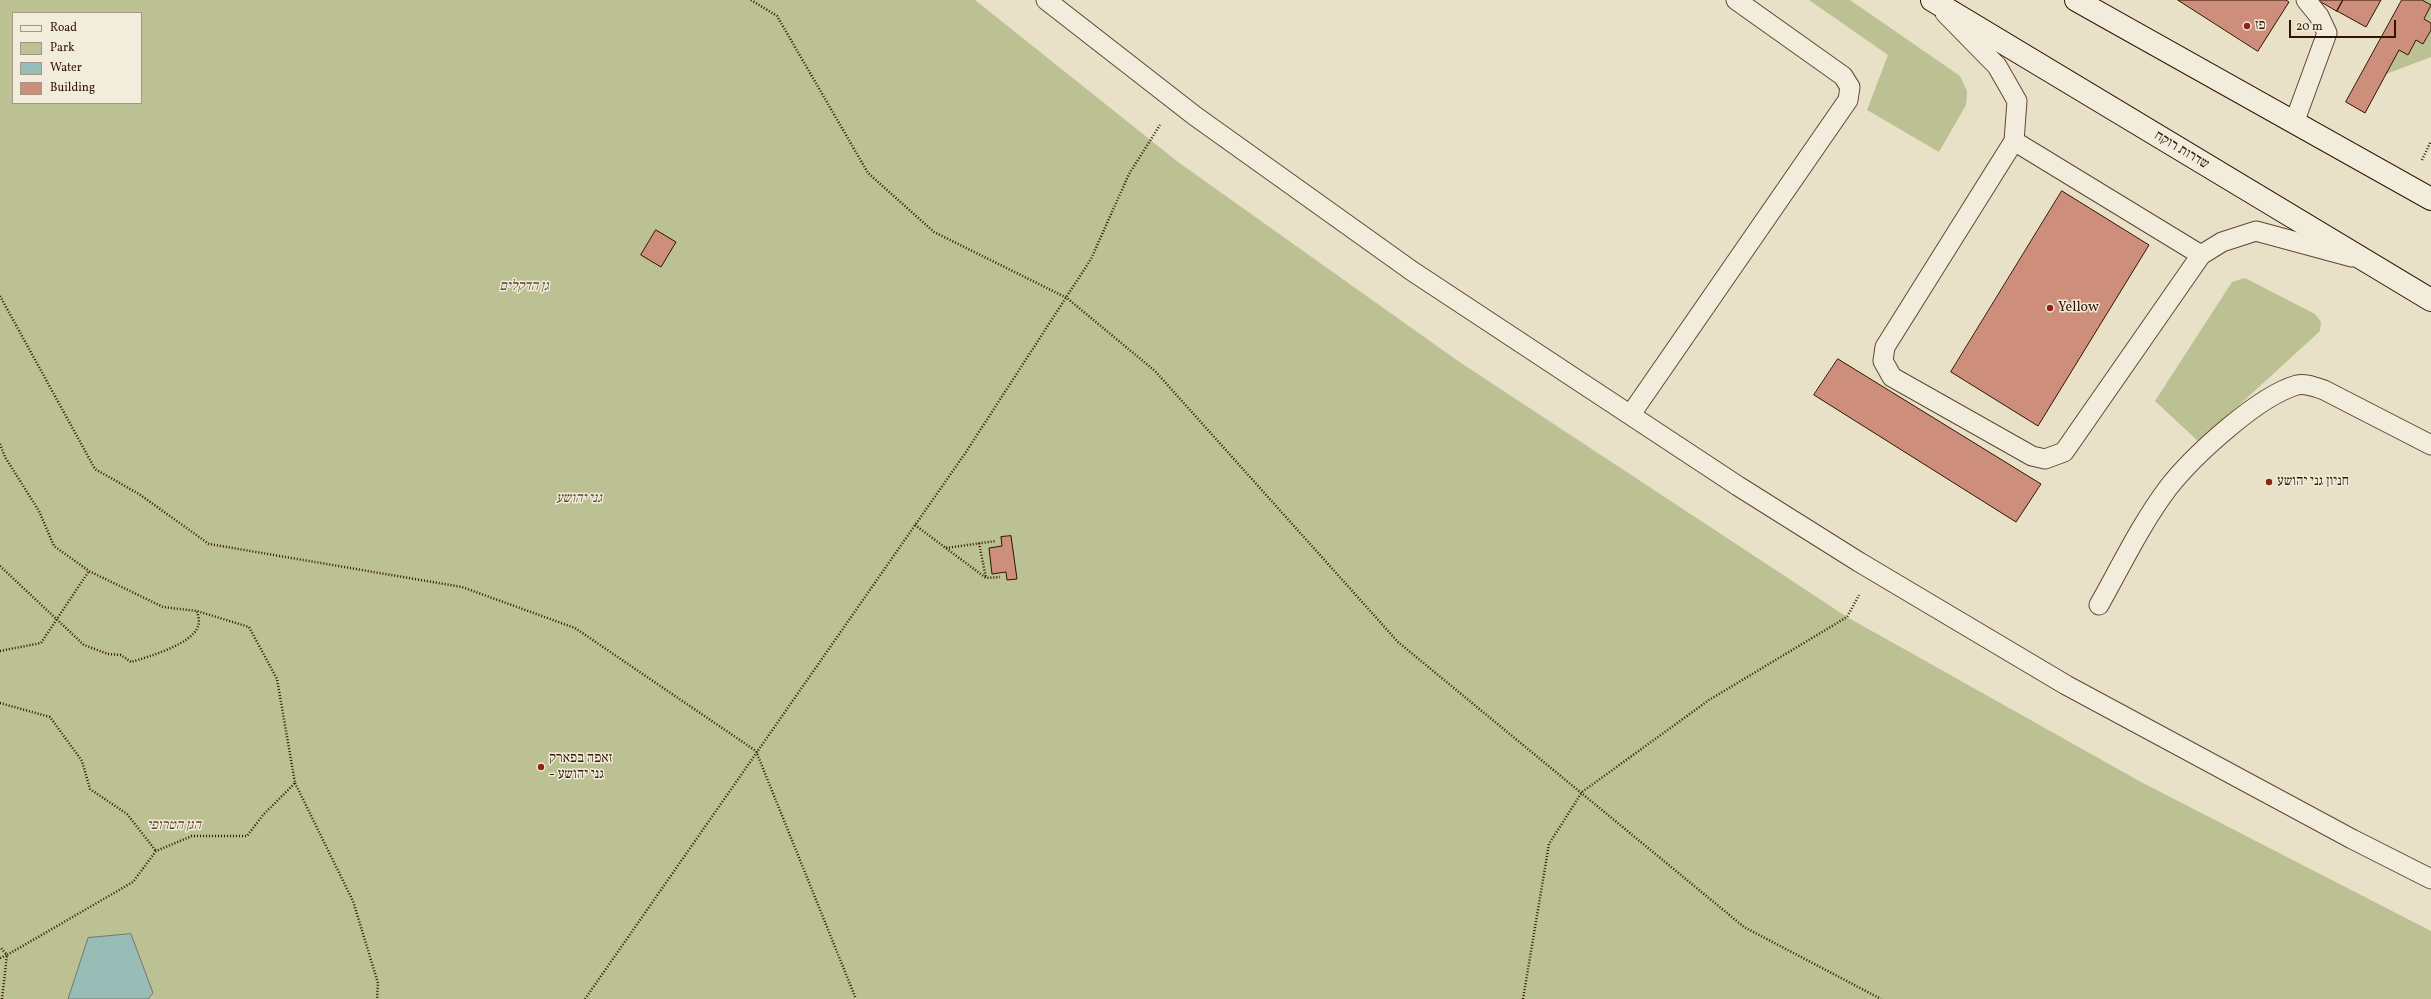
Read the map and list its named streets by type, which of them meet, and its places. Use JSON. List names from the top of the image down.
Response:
{
  "streets": {
    "main road": ["שדרות רוקח"]
  },
  "parks": ["גן הדקלים", "גני יהושע", "הגן הטרופי"],
  "places": [
    "פז",
    "Yellow",
    "חניון גני יהושע",
    "זאפה בפארק - גני יהושע"
  ],
  "legend": [
    "Road",
    "Park",
    "Water",
    "Building"
  ],
  "scale_bar": "20 m"
}
